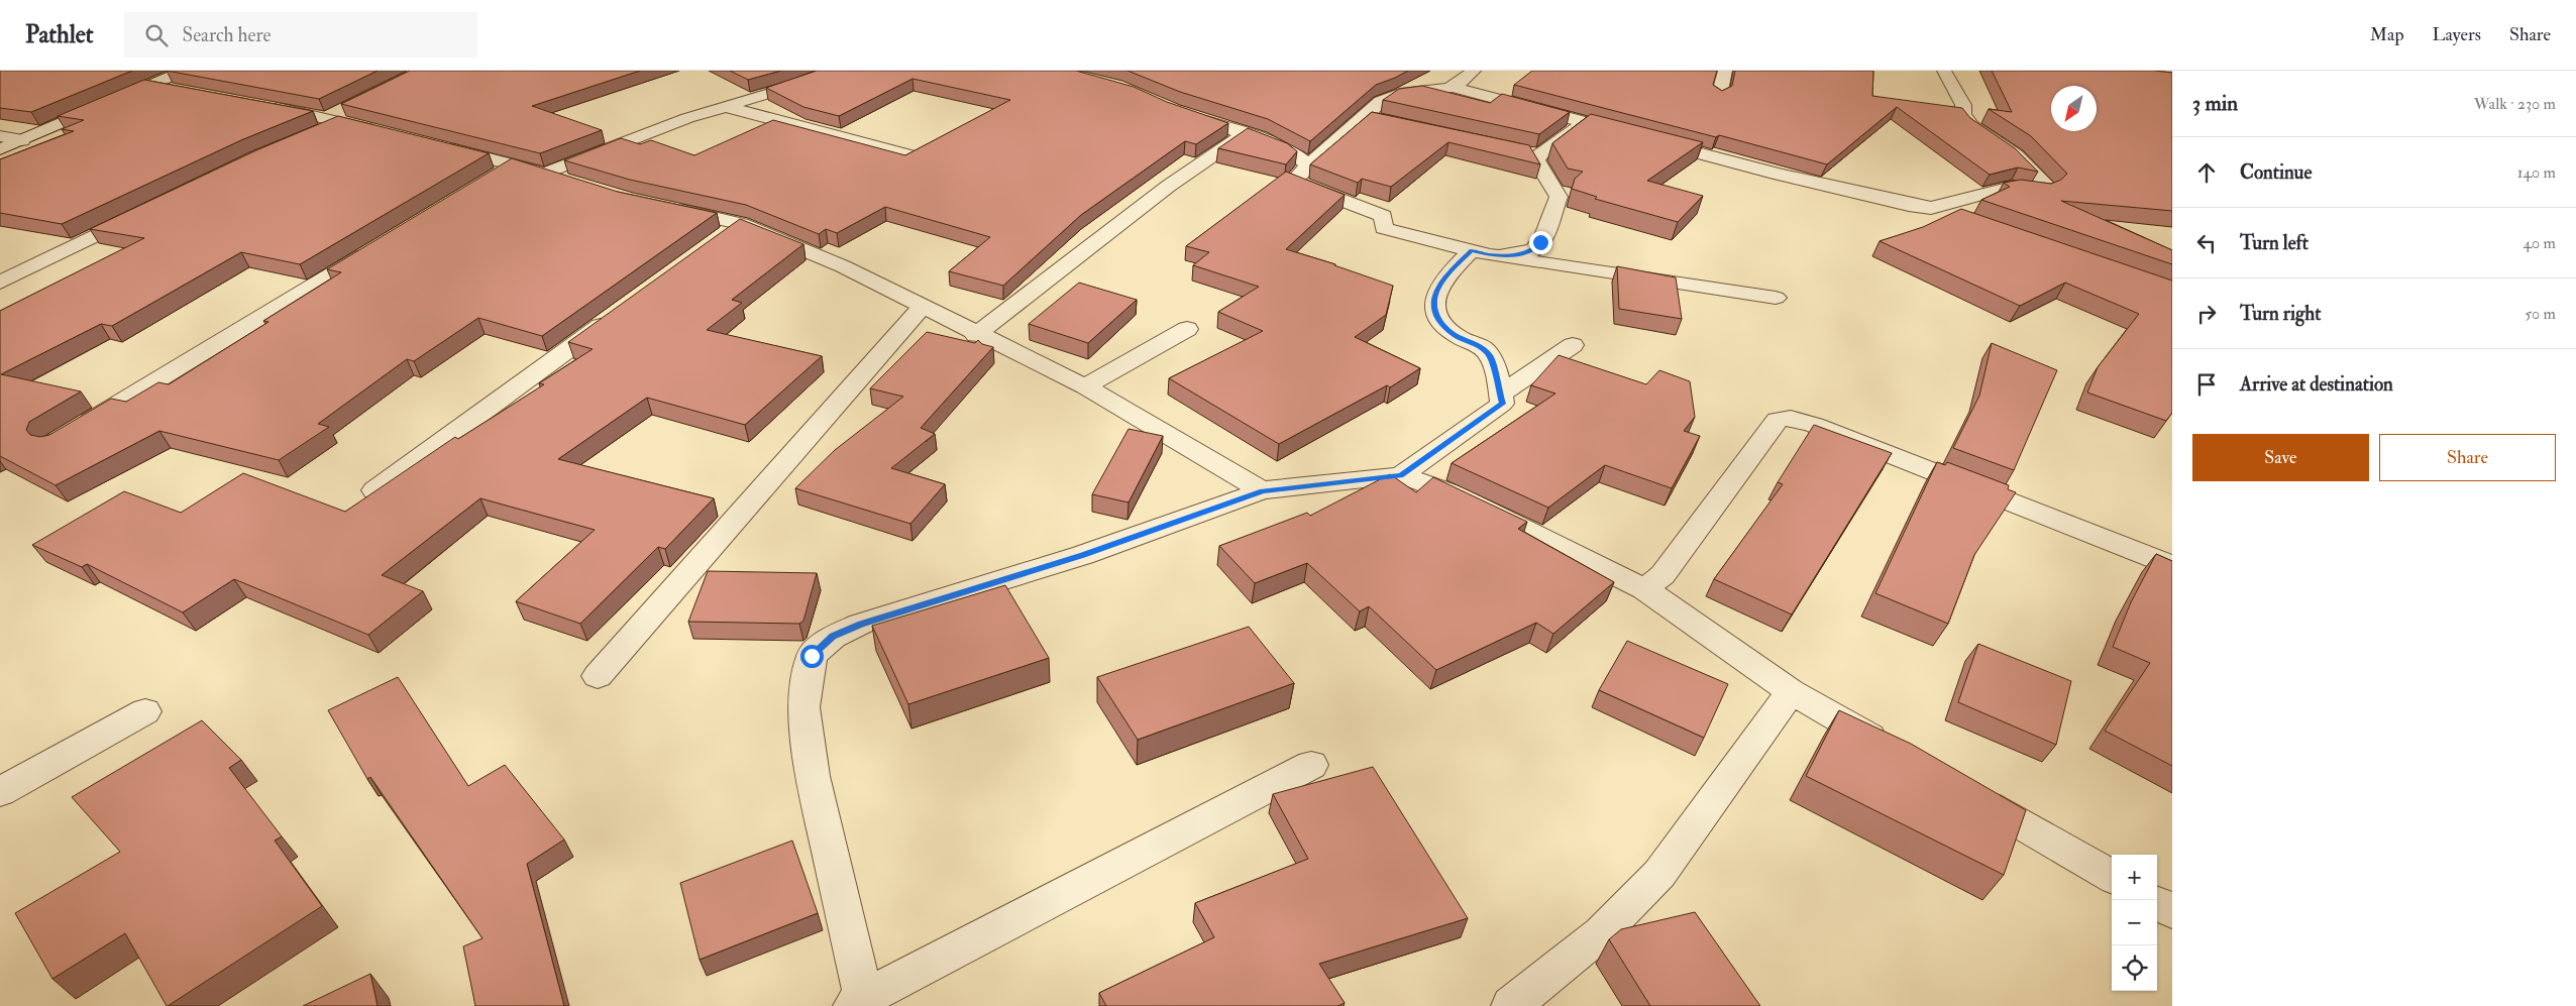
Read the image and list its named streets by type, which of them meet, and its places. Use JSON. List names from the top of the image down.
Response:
{
  "north": "bottom left",
  "page": {
    "header": "Pathlet",
    "search": "Search here",
    "nav": ["Map", "Layers", "Share"],
    "heading": ["3 min", "Walk · 230 m"],
    "list": [
      ["Continue", "140 m"],
      ["Turn left", "40 m"],
      ["Turn right", "50 m"],
      "Arrive at destination"
    ],
    "buttons": ["Save", "Share"],
    "map_buttons": ["+", "−"]
  }
}
